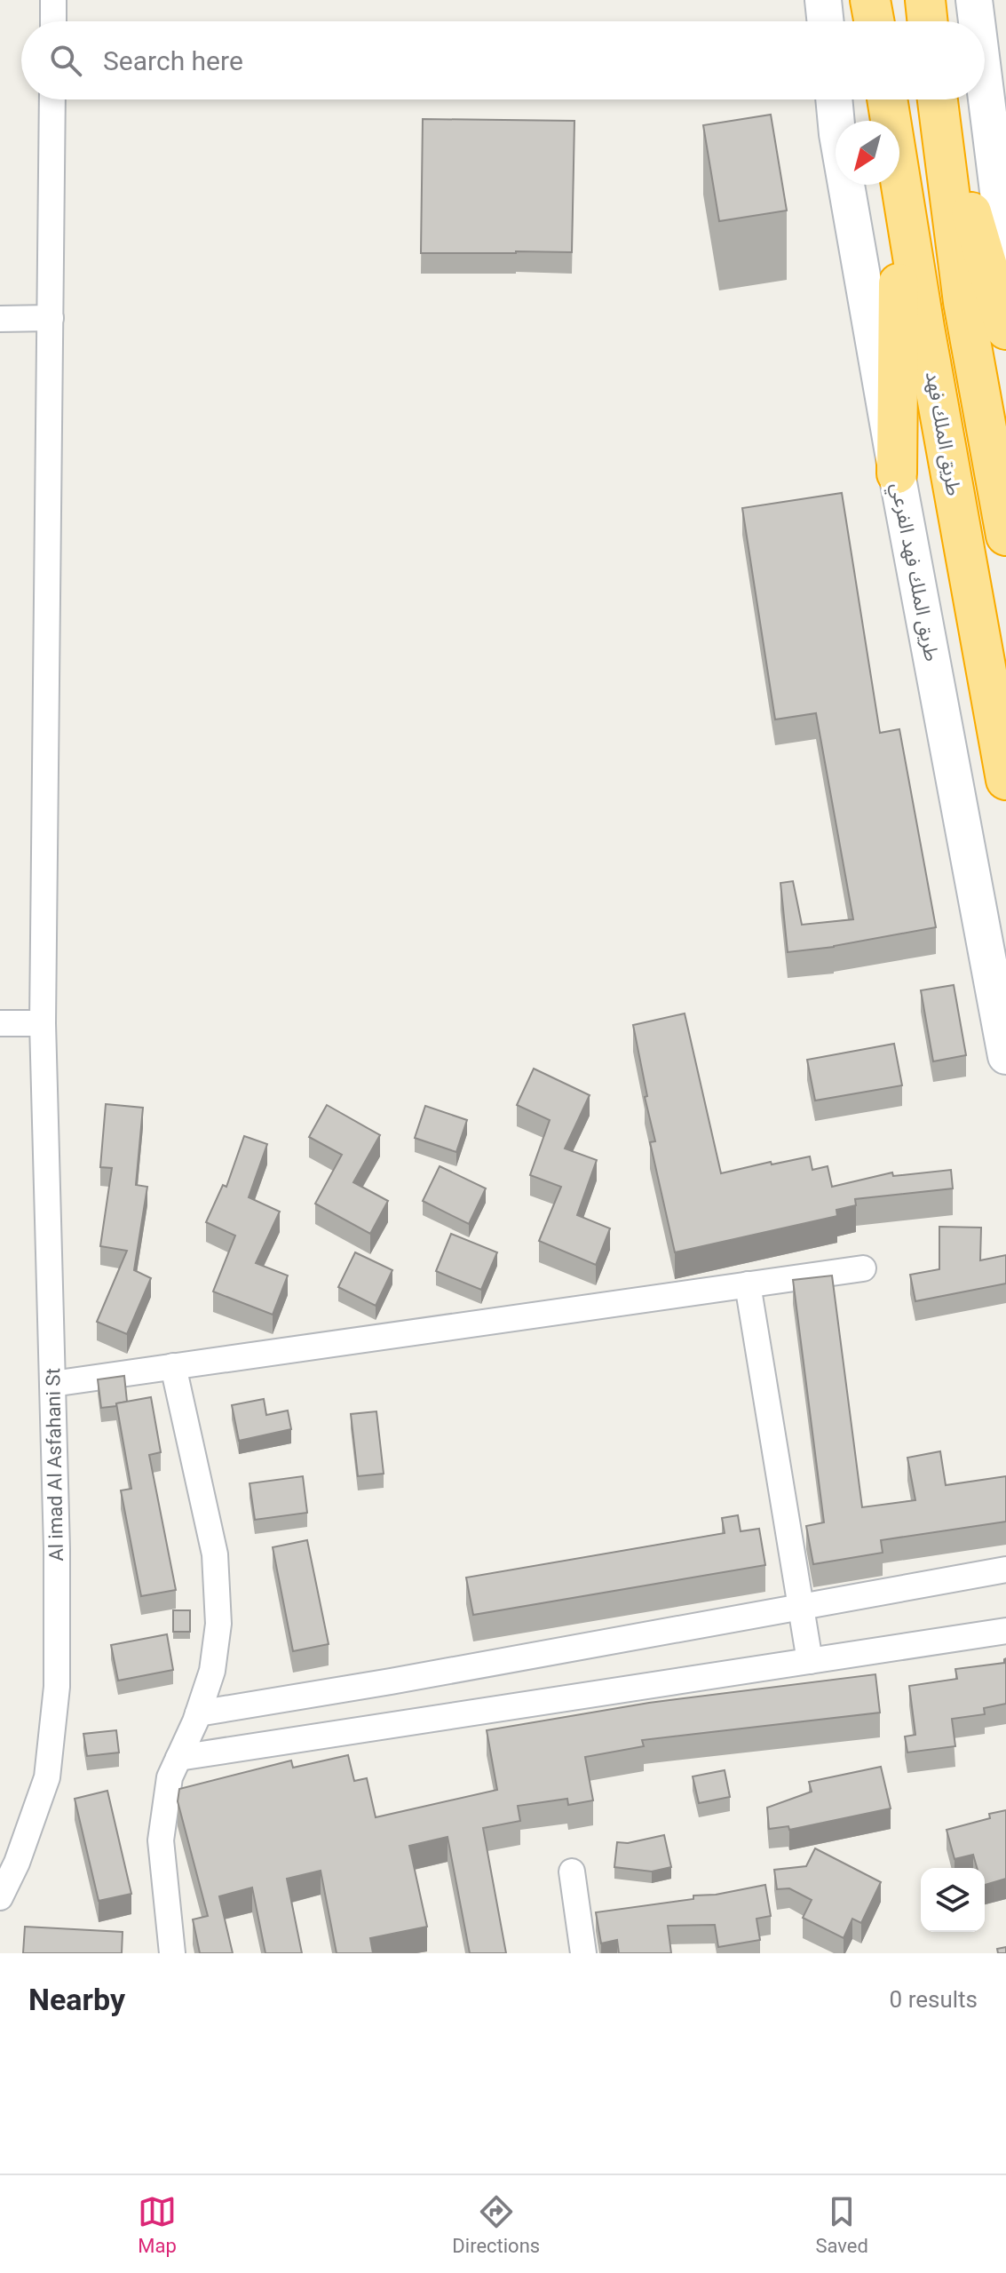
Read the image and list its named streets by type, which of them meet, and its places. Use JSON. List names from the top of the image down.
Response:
{
  "streets": {
    "highway": ["طريق الملك فهد"],
    "main road": ["طريق الملك فهد الفرعي"],
    "street": ["Al imad Al Asfahani St"]
  },
  "north": "bottom left",
  "page": {
    "search": "Search here",
    "heading": ["Nearby", "0 results"],
    "nav": ["Map", "Directions", "Saved"]
  }
}
